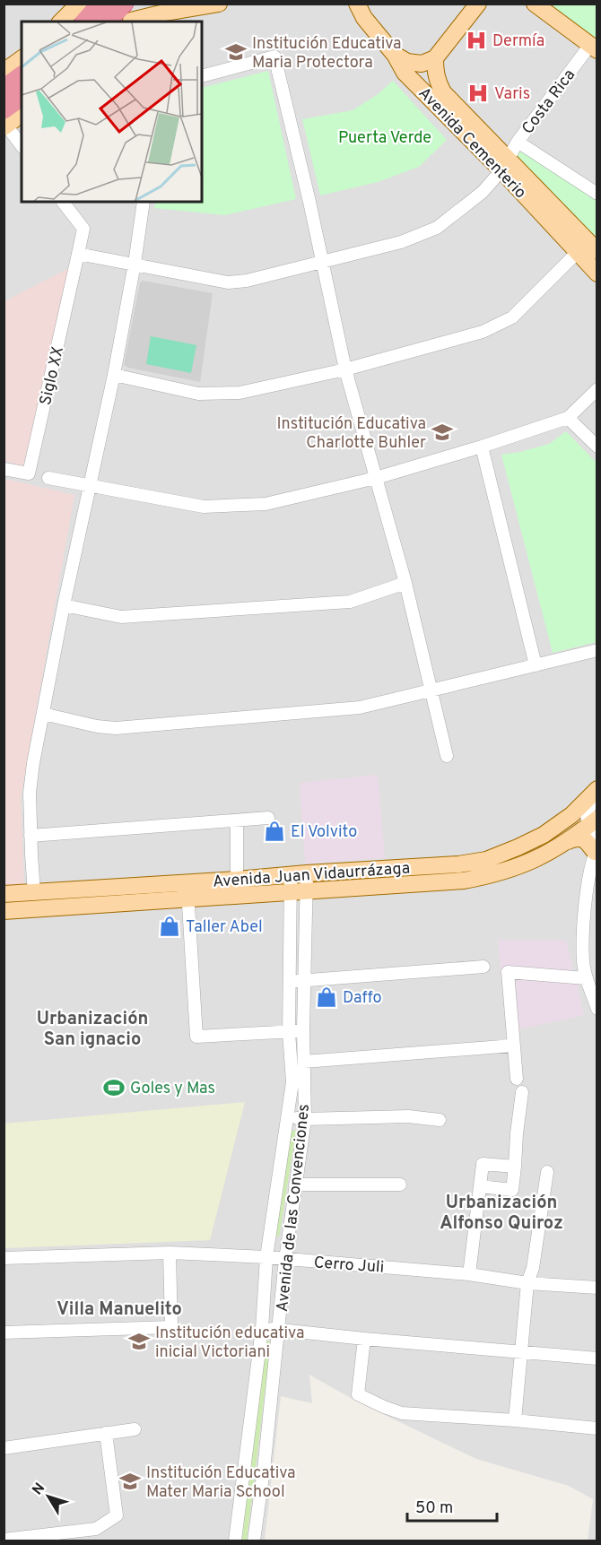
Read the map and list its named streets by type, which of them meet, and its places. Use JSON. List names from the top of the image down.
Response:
{
  "streets": {
    "main road": ["Avenida Cementerio", "Avenida Juan Vidaurrázaga"],
    "street": [
      "Costa Rica",
      "Siglo XX",
      "Avenida de las Convenciones",
      "Cerro Juli"
    ]
  },
  "crossings": [
    ["Costa Rica", "Avenida Cementerio"],
    ["Costa Rica", "Siglo XX"],
    ["Avenida Juan Vidaurrázaga", "Avenida de las Convenciones"],
    ["Avenida de las Convenciones", "Cerro Juli"]
  ],
  "districts": ["Urbanización San ignacio", "Urbanización Alfonso Quiroz", "Villa Manuelito"],
  "parks": ["Puerta Verde"],
  "places": {
    "hospital": ["Dermía", "Varis"],
    "school or university": [
      "Institución Educativa Maria Protectora",
      "Institución Educativa Charlotte Buhler",
      "Institución educativa inicial Victoriani",
      "Institución Educativa Mater Maria School"
    ],
    "shop": ["El Volvito", "Taller Abel", "Daffo"],
    "sports": ["Goles y Mas"]
  },
  "scale_bar": "50 m",
  "north": "top left"
}
